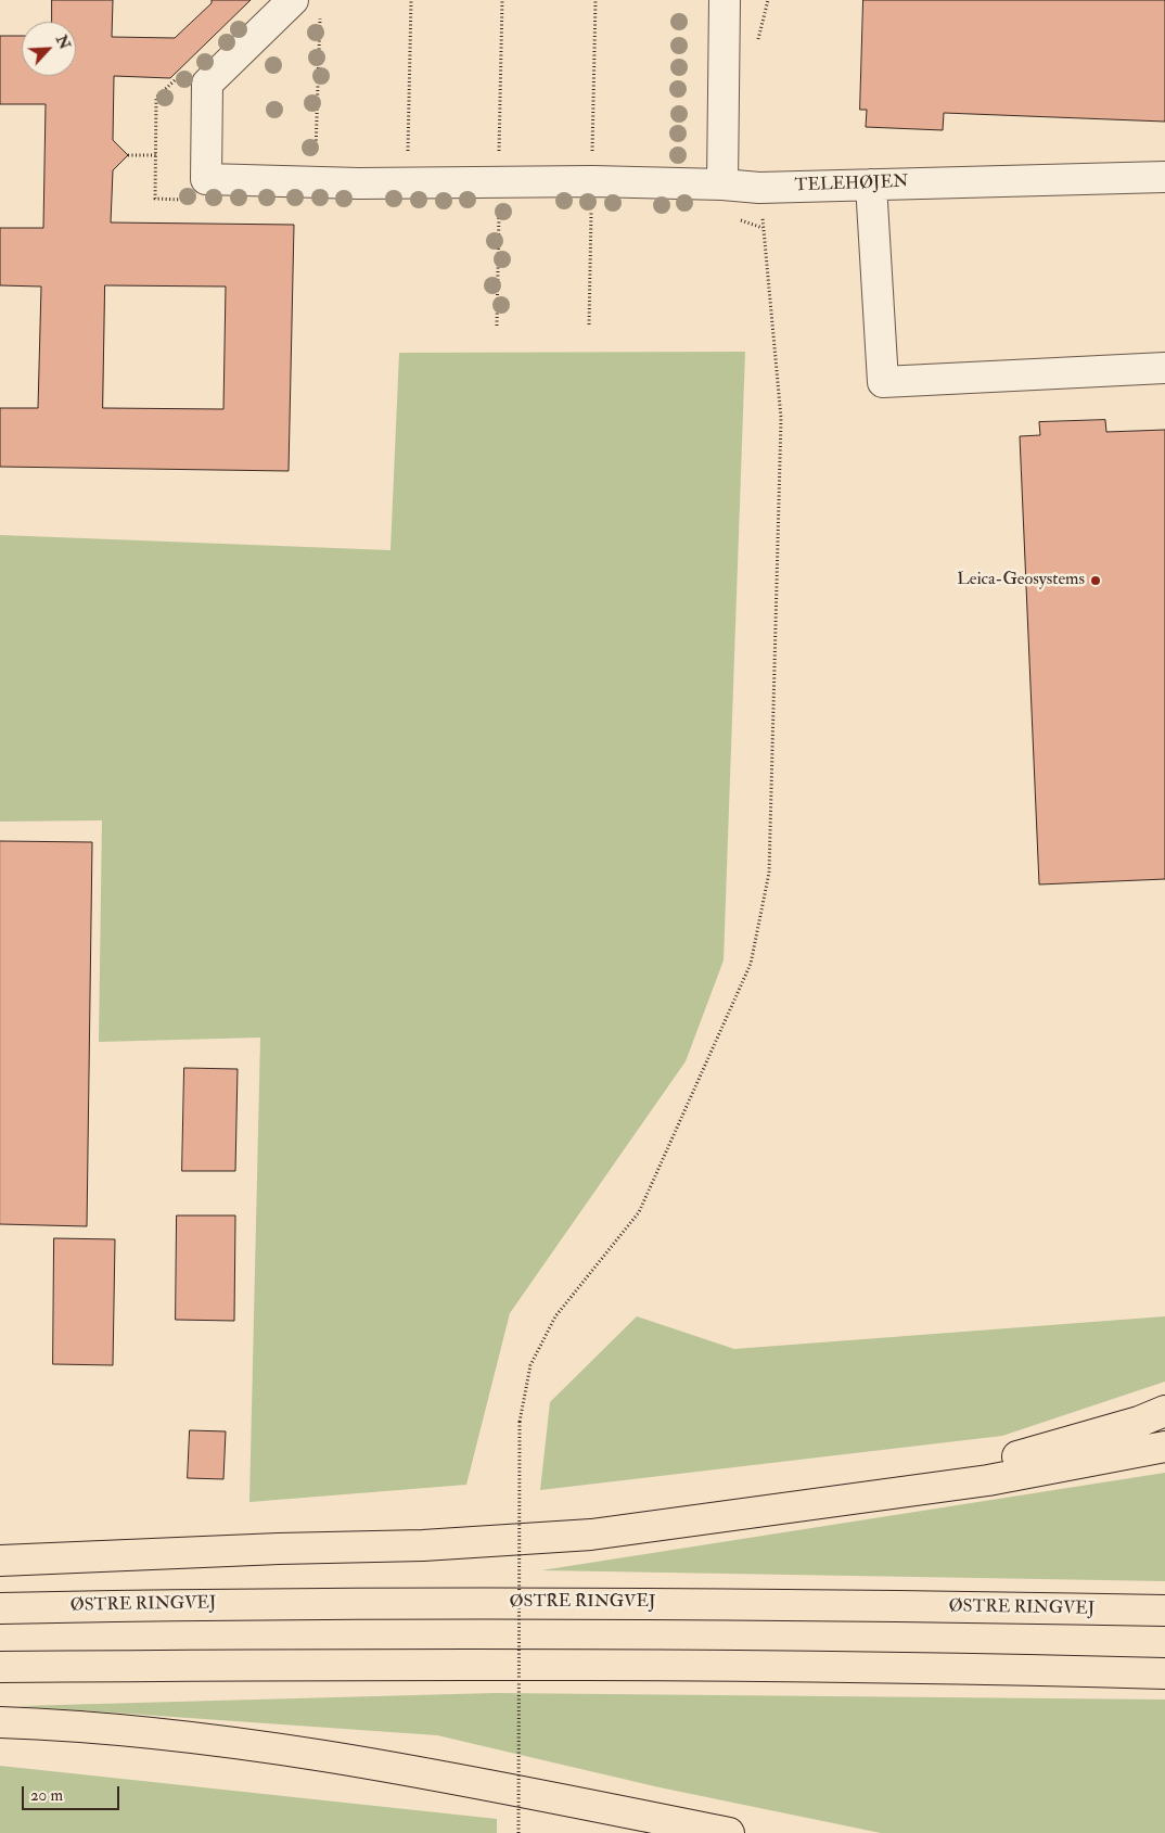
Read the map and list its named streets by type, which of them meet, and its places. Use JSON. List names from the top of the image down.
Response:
{
  "streets": {
    "main road": ["ØSTRE RINGVEJ"],
    "street": ["TELEHØJEN"]
  },
  "places": ["Leica-Geosystems"],
  "scale_bar": "20 m",
  "north": "top right"
}
